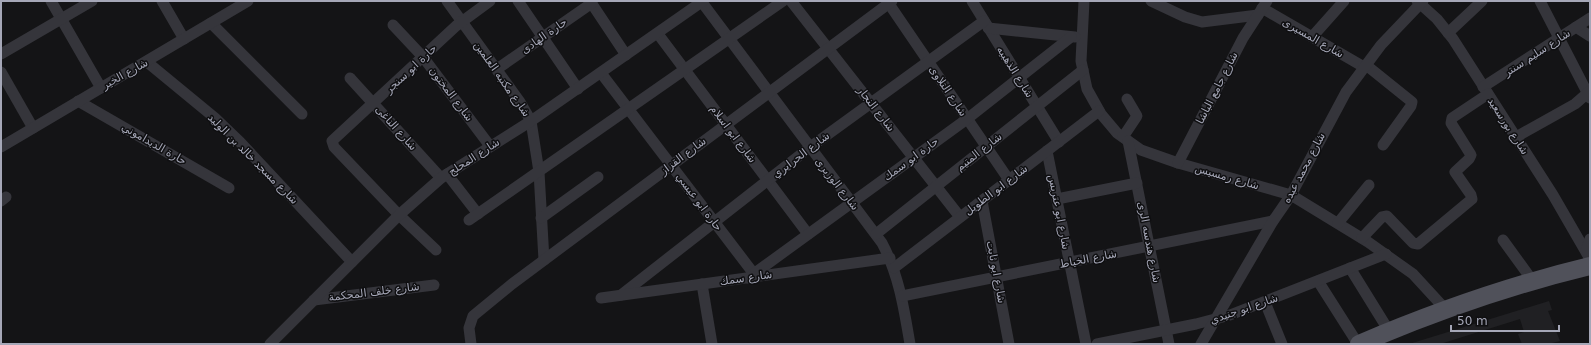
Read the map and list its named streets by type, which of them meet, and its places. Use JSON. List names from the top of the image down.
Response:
{
  "streets": {
    "street": [
      "حارة الهادى",
      "شارع المسيرى",
      "شارع سليم سنتر",
      "حارة ابو سنجر",
      "شارع الذهبيه",
      "شارع الخير",
      "شارع مكتبه العلمين",
      "شارع جامع الباشا",
      "شارع التلاوى",
      "شارع المختون",
      "شارع النجار",
      "شارع بورسعيد",
      "شارع الناغى",
      "شارع ابو اسلام",
      "حارة الديداموني",
      "شارع المتيم",
      "شارع الحرايري",
      "شارع القزاز",
      "شارع المحلج",
      "شارع مسجد خالد بن الوليد",
      "حارة ابو سمك",
      "شارع محمد عبده",
      "شارع رمسيس",
      "شارع الوزيرى",
      "شارع ابو الطويل",
      "حارة ابو عيسي",
      "شارع ابو عتريس",
      "شارع هندسه الرى",
      "شارع الخياط",
      "شارع ابو ثابت",
      "شارع سمك",
      "شارع خلف المحكمة",
      "شارع ابو جنيدي"
    ]
  },
  "crossings": [
    ["حارة الهادى", "شارع مكتبه العلمين"],
    ["شارع المسيرى", "شارع جامع الباشا"],
    ["شارع المسيرى", "شارع محمد عبده"],
    ["شارع سليم سنتر", "شارع بورسعيد"],
    ["شارع سليم سنتر", "شارع رمسيس"],
    ["حارة ابو سنجر", "شارع مكتبه العلمين"],
    ["حارة ابو سنجر", "شارع المختون"],
    ["حارة ابو سنجر", "شارع الناغى"],
    ["حارة ابو سنجر", "شارع المحلج"],
    ["شارع الذهبيه", "شارع المتيم"],
    ["شارع الذهبيه", "شارع الحرايري"],
    ["شارع الذهبيه", "حارة ابو سمك"],
    ["شارع الذهبيه", "شارع ابو الطويل"],
    ["شارع الخير", "حارة الديداموني"],
    ["شارع الخير", "شارع مسجد خالد بن الوليد"],
    ["شارع مكتبه العلمين", "شارع الناغى"],
    ["شارع مكتبه العلمين", "شارع القزاز"],
    ["شارع مكتبه العلمين", "شارع المحلج"],
    ["شارع جامع الباشا", "شارع رمسيس"],
    ["شارع التلاوى", "شارع المتيم"],
    ["شارع التلاوى", "شارع الحرايري"],
    ["شارع التلاوى", "شارع القزاز"],
    ["شارع التلاوى", "حارة ابو سمك"],
    ["شارع التلاوى", "شارع ابو الطويل"],
    ["شارع المختون", "شارع المحلج"],
    ["شارع النجار", "شارع المتيم"],
    ["شارع النجار", "شارع الحرايري"],
    ["شارع النجار", "شارع القزاز"],
    ["شارع النجار", "حارة ابو سمك"],
    ["شارع النجار", "شارع ابو الطويل"],
    ["شارع بورسعيد", "شارع محمد عبده"],
    ["شارع الناغى", "شارع المحلج"],
    ["شارع ابو اسلام", "شارع الحرايري"],
    ["شارع ابو اسلام", "شارع القزاز"],
    ["شارع ابو اسلام", "شارع المحلج"],
    ["شارع ابو اسلام", "حارة ابو سمك"],
    ["شارع المتيم", "شارع رمسيس"],
    ["شارع المتيم", "شارع الوزيرى"],
    ["شارع الحرايري", "شارع الوزيرى"],
    ["شارع الحرايري", "حارة ابو عيسي"],
    ["شارع الحرايري", "شارع سمك"],
    ["شارع القزاز", "شارع الوزيرى"],
    ["شارع القزاز", "حارة ابو عيسي"],
    ["شارع المحلج", "شارع مسجد خالد بن الوليد"],
    ["شارع المحلج", "شارع الوزيرى"],
    ["شارع المحلج", "حارة ابو عيسي"],
    ["شارع المحلج", "شارع خلف المحكمة"],
    ["حارة ابو سمك", "شارع رمسيس"],
    ["حارة ابو سمك", "شارع الوزيرى"],
    ["حارة ابو سمك", "حارة ابو عيسي"],
    ["حارة ابو سمك", "شارع سمك"],
    ["شارع محمد عبده", "شارع رمسيس"],
    ["شارع محمد عبده", "شارع الخياط"],
    ["شارع محمد عبده", "شارع ابو جنيدي"],
    ["شارع رمسيس", "شارع ابو الطويل"],
    ["شارع رمسيس", "شارع هندسه الرى"],
    ["شارع رمسيس", "شارع ابو جنيدي"],
    ["شارع الوزيرى", "شارع ابو الطويل"],
    ["شارع الوزيرى", "شارع الخياط"],
    ["شارع الوزيرى", "شارع سمك"],
    ["شارع ابو الطويل", "شارع ابو عتريس"],
    ["شارع ابو الطويل", "شارع ابو ثابت"],
    ["شارع ابو الطويل", "شارع سمك"],
    ["حارة ابو عيسي", "شارع سمك"],
    ["شارع ابو عتريس", "شارع الخياط"],
    ["شارع هندسه الرى", "شارع الخياط"],
    ["شارع هندسه الرى", "شارع ابو جنيدي"],
    ["شارع الخياط", "شارع ابو ثابت"]
  ],
  "scale_bar": "50 m"
}
